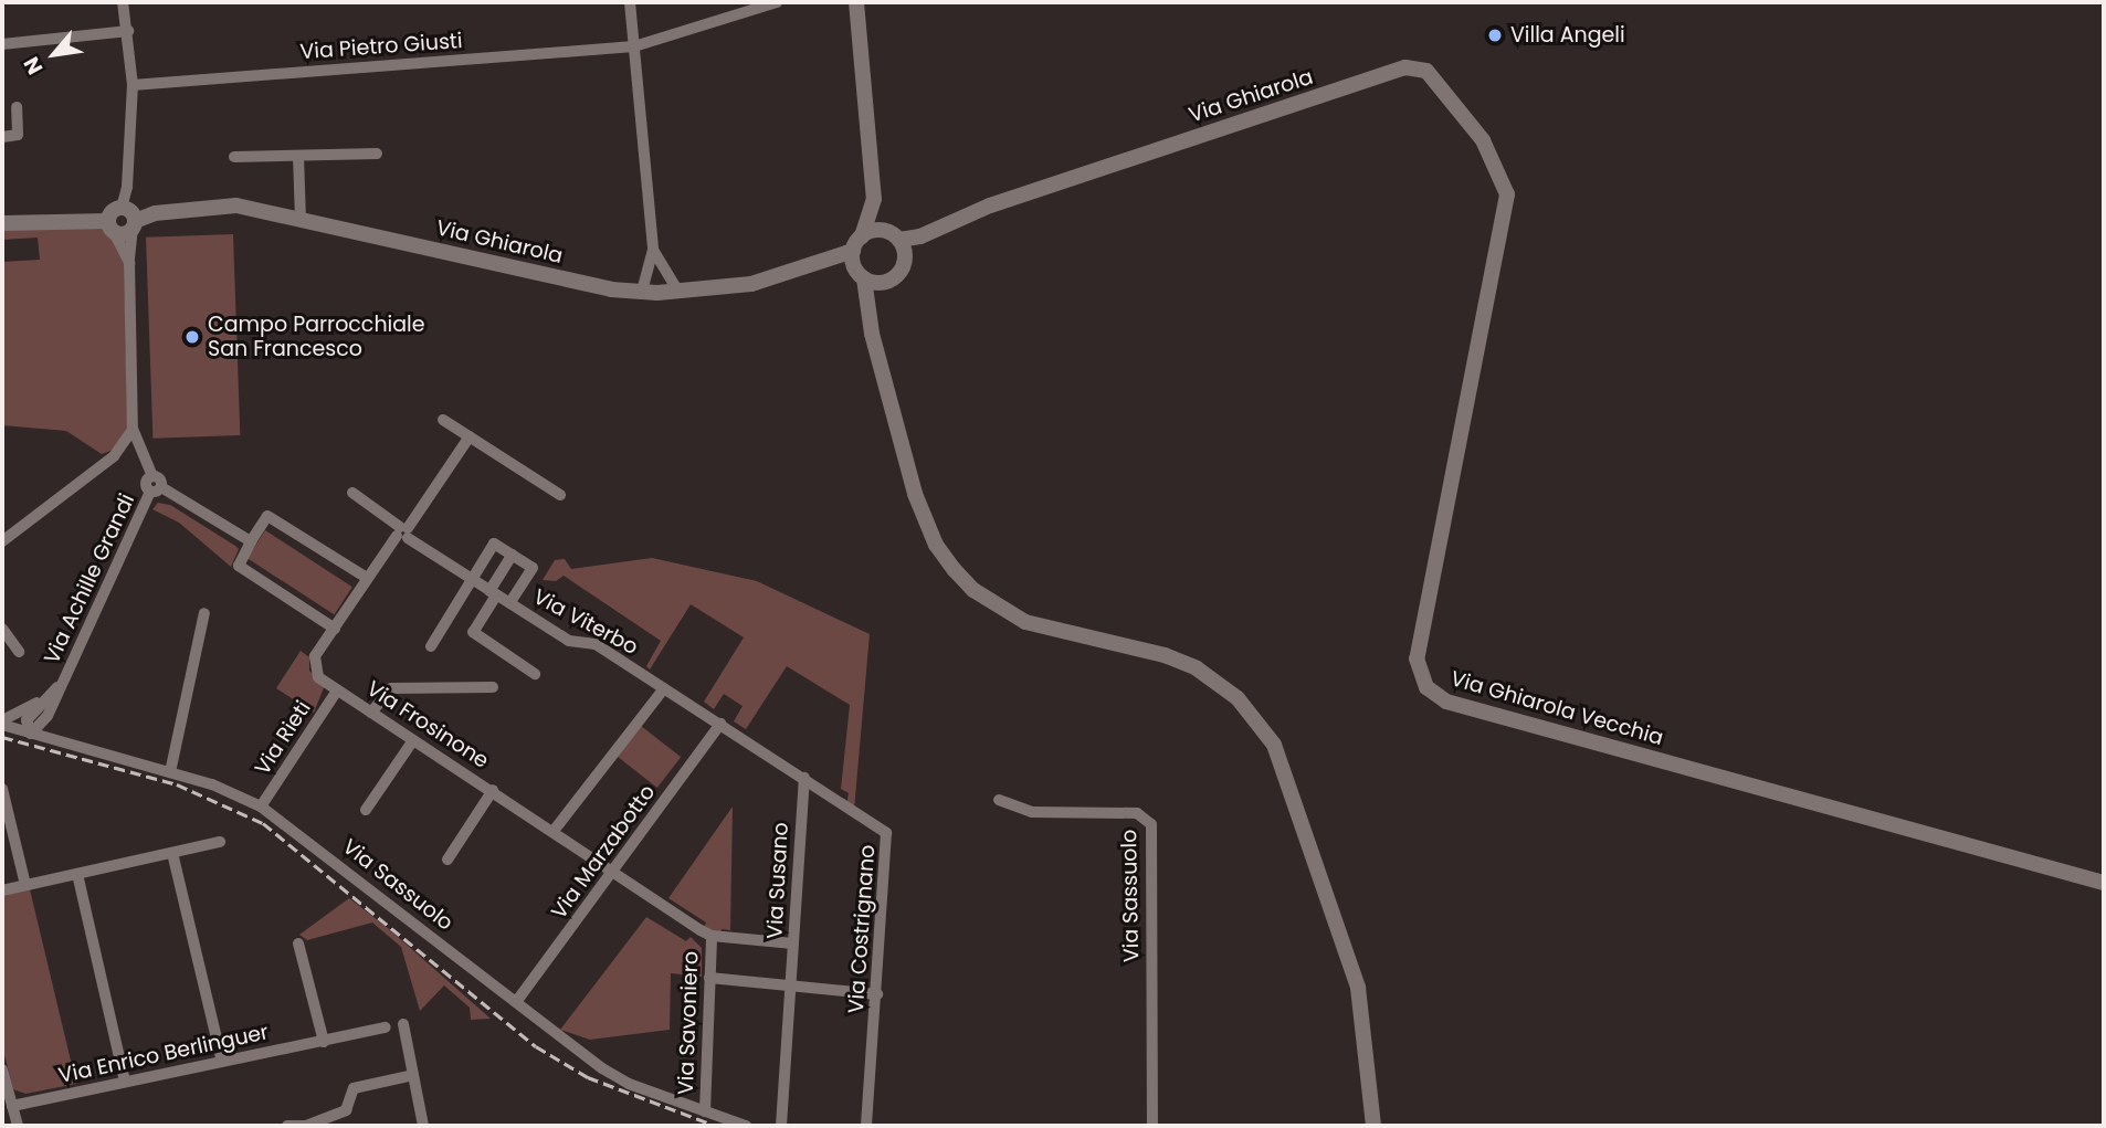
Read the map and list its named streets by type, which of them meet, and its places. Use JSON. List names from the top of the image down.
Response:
{
  "streets": {
    "street": [
      "Via Pietro Giusti",
      "Via Ghiarola",
      "Via Achille Grandi",
      "Via Viterbo",
      "Via Ghiarola Vecchia",
      "Via Frosinone",
      "Via Rieti",
      "Via Marzabotto",
      "Via Susano",
      "Via Sassuolo",
      "Via Costrignano",
      "Via Savoniero",
      "Via Enrico Berlinguer"
    ]
  },
  "crossings": [
    ["Via Ghiarola", "Via Achille Grandi"],
    ["Via Ghiarola", "Via Ghiarola Vecchia"],
    ["Via Achille Grandi", "Via Sassuolo"],
    ["Via Viterbo", "Via Frosinone"],
    ["Via Viterbo", "Via Marzabotto"],
    ["Via Viterbo", "Via Susano"],
    ["Via Viterbo", "Via Costrignano"],
    ["Via Frosinone", "Via Rieti"],
    ["Via Frosinone", "Via Marzabotto"],
    ["Via Frosinone", "Via Savoniero"],
    ["Via Rieti", "Via Sassuolo"],
    ["Via Marzabotto", "Via Sassuolo"],
    ["Via Susano", "Via Costrignano"],
    ["Via Sassuolo", "Via Savoniero"]
  ],
  "places": ["Villa Angeli", "Campo Parrocchiale San Francesco"],
  "north": "bottom left"
}
